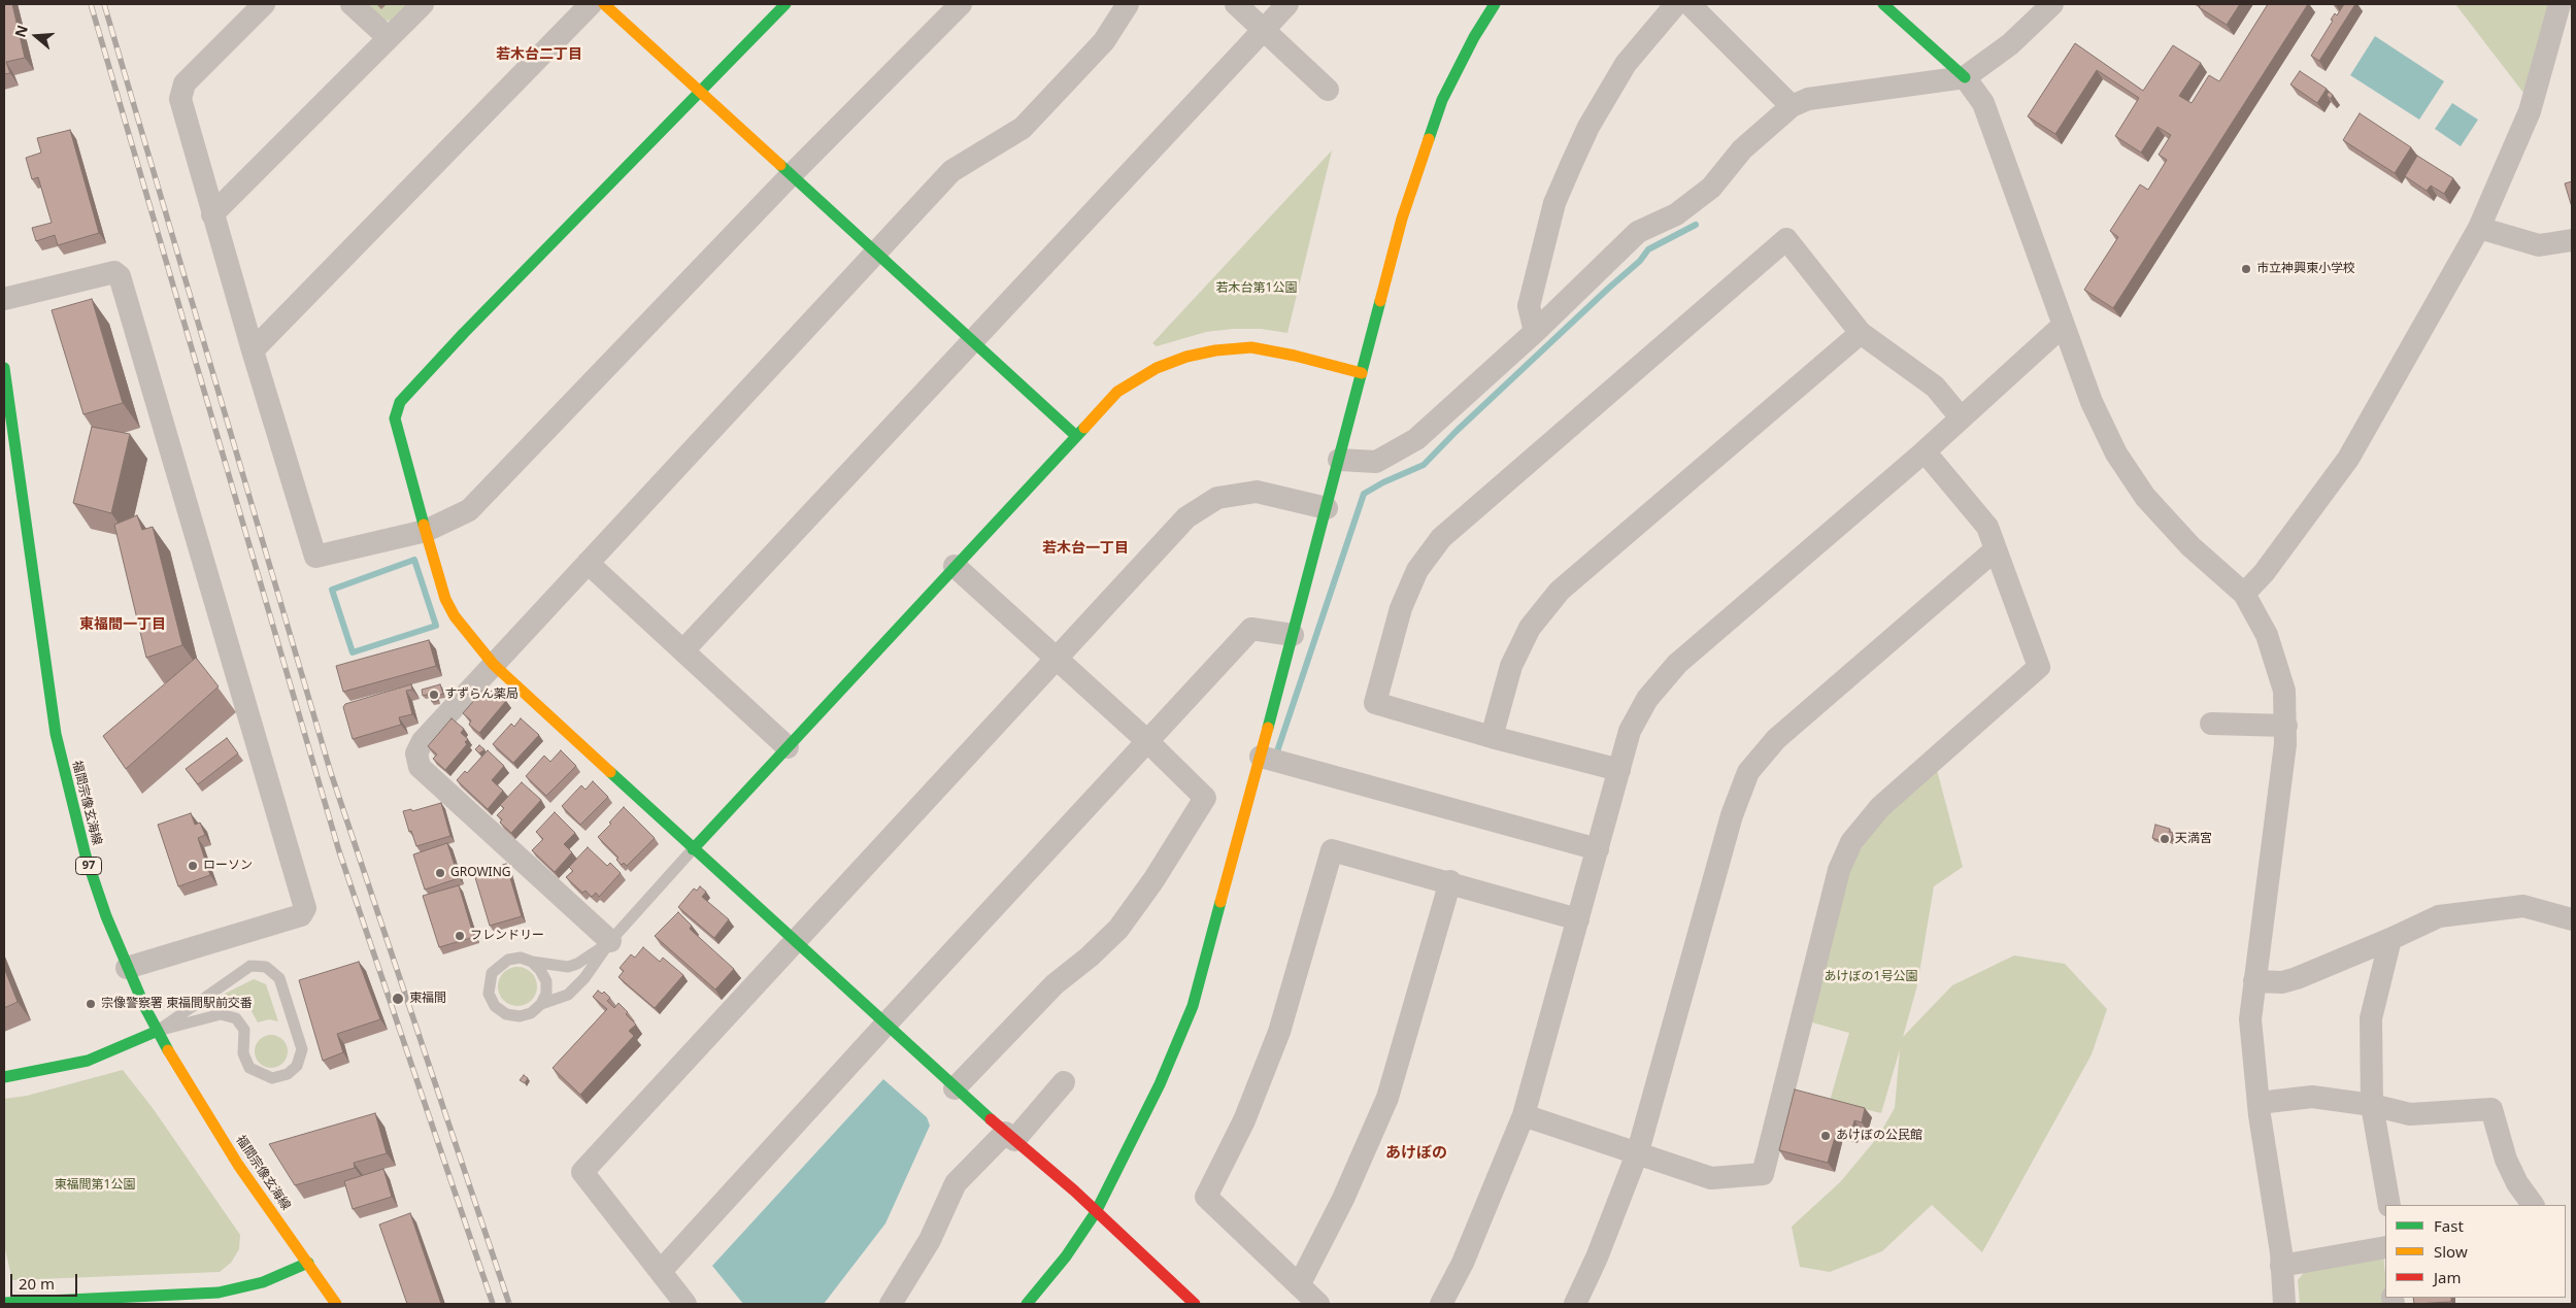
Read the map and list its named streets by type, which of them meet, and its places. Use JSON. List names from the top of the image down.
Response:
{
  "streets": {
    "street": ["福間宗像玄海線", "97"]
  },
  "districts": [
    "若木台二丁目",
    "若木台一丁目",
    "東福間一丁目",
    "あけぼの"
  ],
  "parks": ["若木台第1公園", "あけぼの1号公園", "東福間第1公園"],
  "places": [
    "市立神興東小学校",
    "すずらん薬局",
    "天満宮",
    "ローソン",
    "GROWING",
    "フレンドリー",
    "東福間",
    "宗像警察署 東福間駅前交番",
    "あけぼの公民館"
  ],
  "legend": ["Fast", "Slow", "Jam"],
  "scale_bar": "20 m",
  "north": "left"
}
